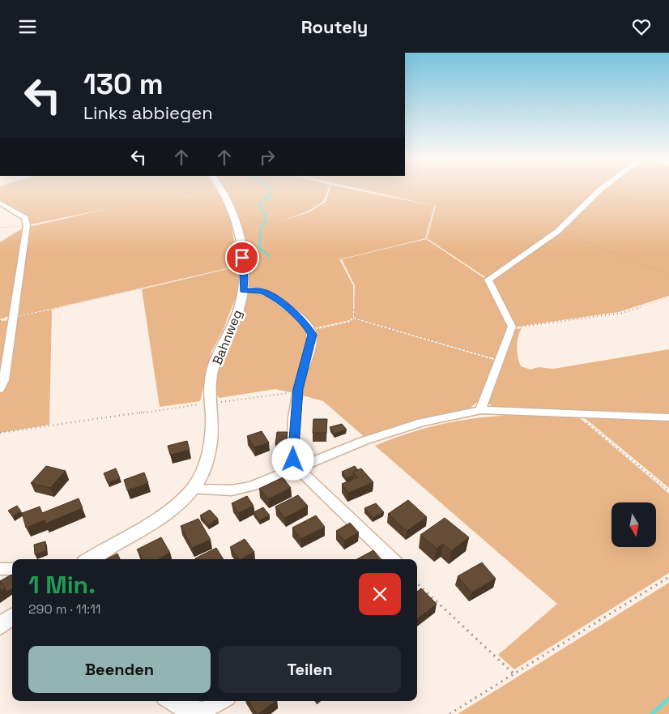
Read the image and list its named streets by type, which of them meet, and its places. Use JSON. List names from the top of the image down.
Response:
{
  "streets": {
    "main road": ["Bahnweg"]
  },
  "north": "bottom",
  "page": {
    "header": "Routely",
    "turn": ["130 m", "Links abbiegen"],
    "heading": ["1 Min.", "290 m · 11:11"],
    "buttons": ["Beenden", "Teilen"]
  }
}
